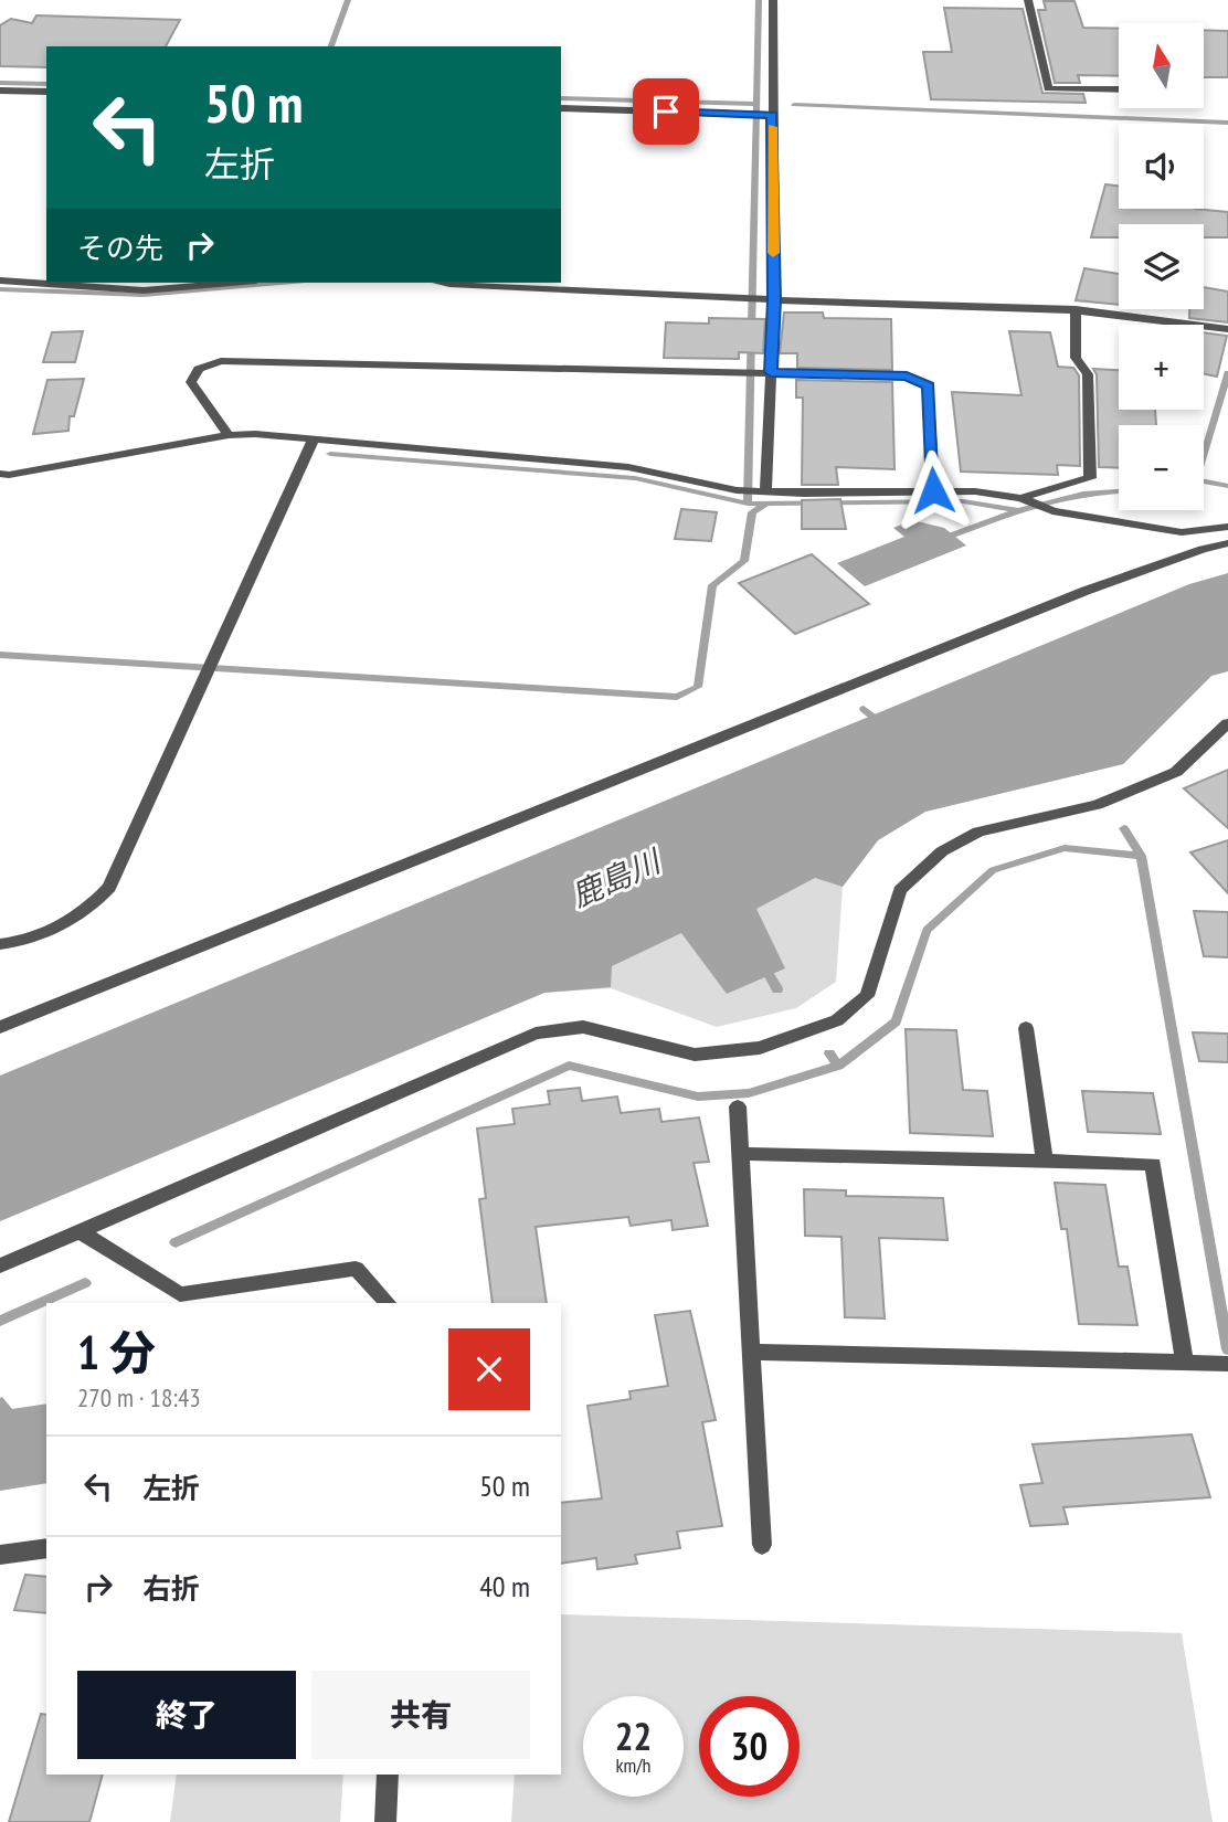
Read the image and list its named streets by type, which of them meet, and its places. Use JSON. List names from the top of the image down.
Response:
{
  "water": ["鹿島川"],
  "north": "top",
  "page": {
    "map_buttons": ["+", "−"],
    "turn": ["50 m", "左折"],
    "then": "その先",
    "heading": ["1 分", "270 m · 18:43"],
    "list": [
      {
        "name": "左折",
        "value": "50 m"
      },
      {
        "name": "右折",
        "value": "40 m"
      }
    ],
    "buttons": ["終了", "共有"],
    "speed": "22 km/h",
    "limit": "30"
  }
}
